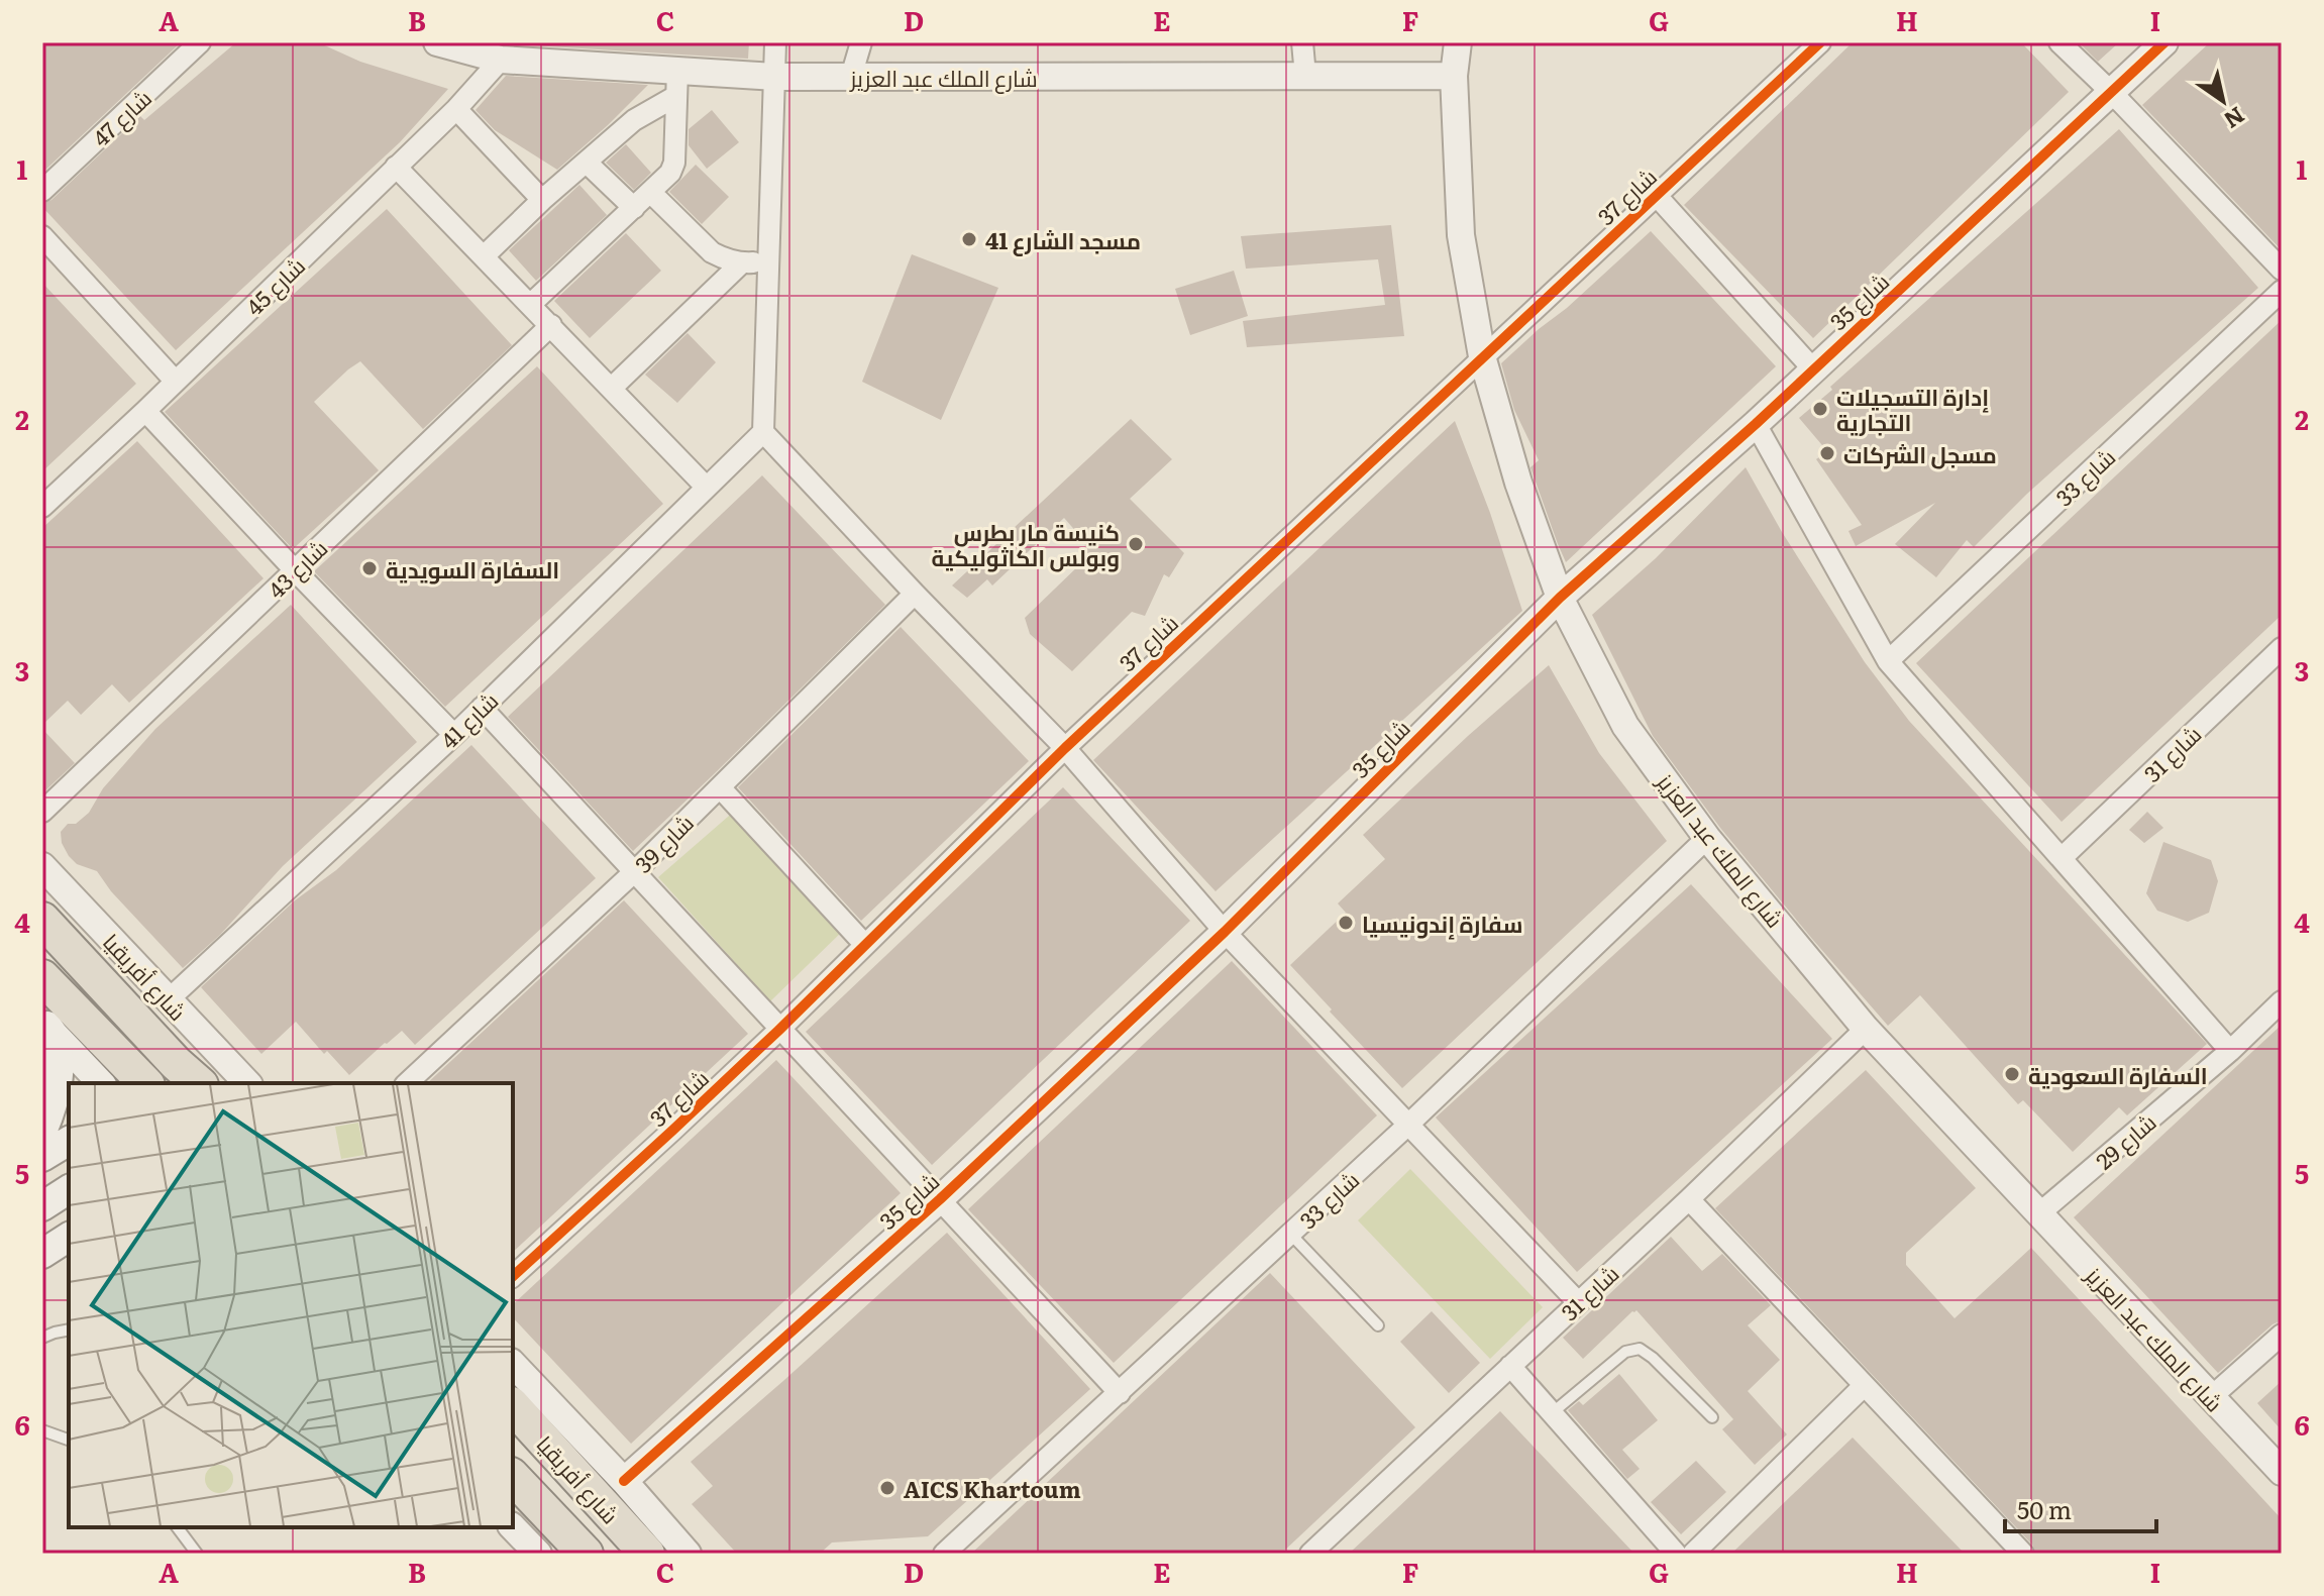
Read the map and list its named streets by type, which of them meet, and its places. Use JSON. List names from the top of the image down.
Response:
{
  "streets": {
    "highway": ["شارع أفريقيا"],
    "street": [
      "شارع الملك عبد العزيز",
      "شارع 47",
      "شارع 37",
      "شارع 45",
      "شارع 35",
      "شارع 33",
      "شارع 43",
      "شارع 41",
      "شارع 31",
      "شارع 39",
      "شارع 29"
    ]
  },
  "crossings": [
    ["شارع الملك عبد العزيز", "شارع 37"],
    ["شارع الملك عبد العزيز", "شارع 45"],
    ["شارع الملك عبد العزيز", "شارع 35"],
    ["شارع الملك عبد العزيز", "شارع 33"],
    ["شارع الملك عبد العزيز", "شارع 31"],
    ["شارع الملك عبد العزيز", "شارع 29"],
    ["شارع 35", "شارع أفريقيا"],
    ["شارع 41", "شارع أفريقيا"]
  ],
  "places": [
    "مسجد الشارع 41",
    "إدارة التسجيلات التجارية",
    "مسجل الشركات",
    "كنيسة مار بطرس وبولس الكاثوليكية",
    "السفارة السويدية",
    "سفارة إندونيسيا",
    "السفارة السعودية",
    "AICS Khartoum"
  ],
  "scale_bar": "50 m",
  "north": "bottom right",
  "grid": {
    "columns": [
      "A",
      "B",
      "C",
      "D",
      "E",
      "F",
      "G",
      "H",
      "I"
    ],
    "rows": [
      "1",
      "2",
      "3",
      "4",
      "5",
      "6"
    ]
  }
}
